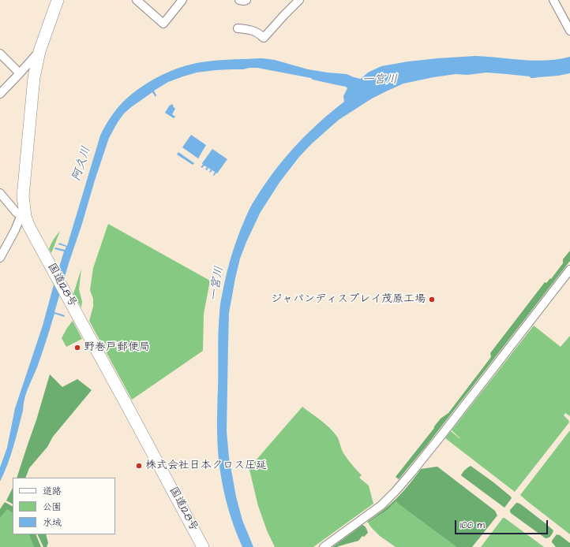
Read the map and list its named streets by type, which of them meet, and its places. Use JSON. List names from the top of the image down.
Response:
{
  "streets": {
    "highway": ["国道128号"]
  },
  "water": ["一宮川", "阿久川"],
  "places": ["ジャパンディスプレイ茂原工場", "野巻戸郵便局", "株式会社日本クロス圧延"],
  "legend": ["道路", "公園", "水域"],
  "scale_bar": "100 m"
}
